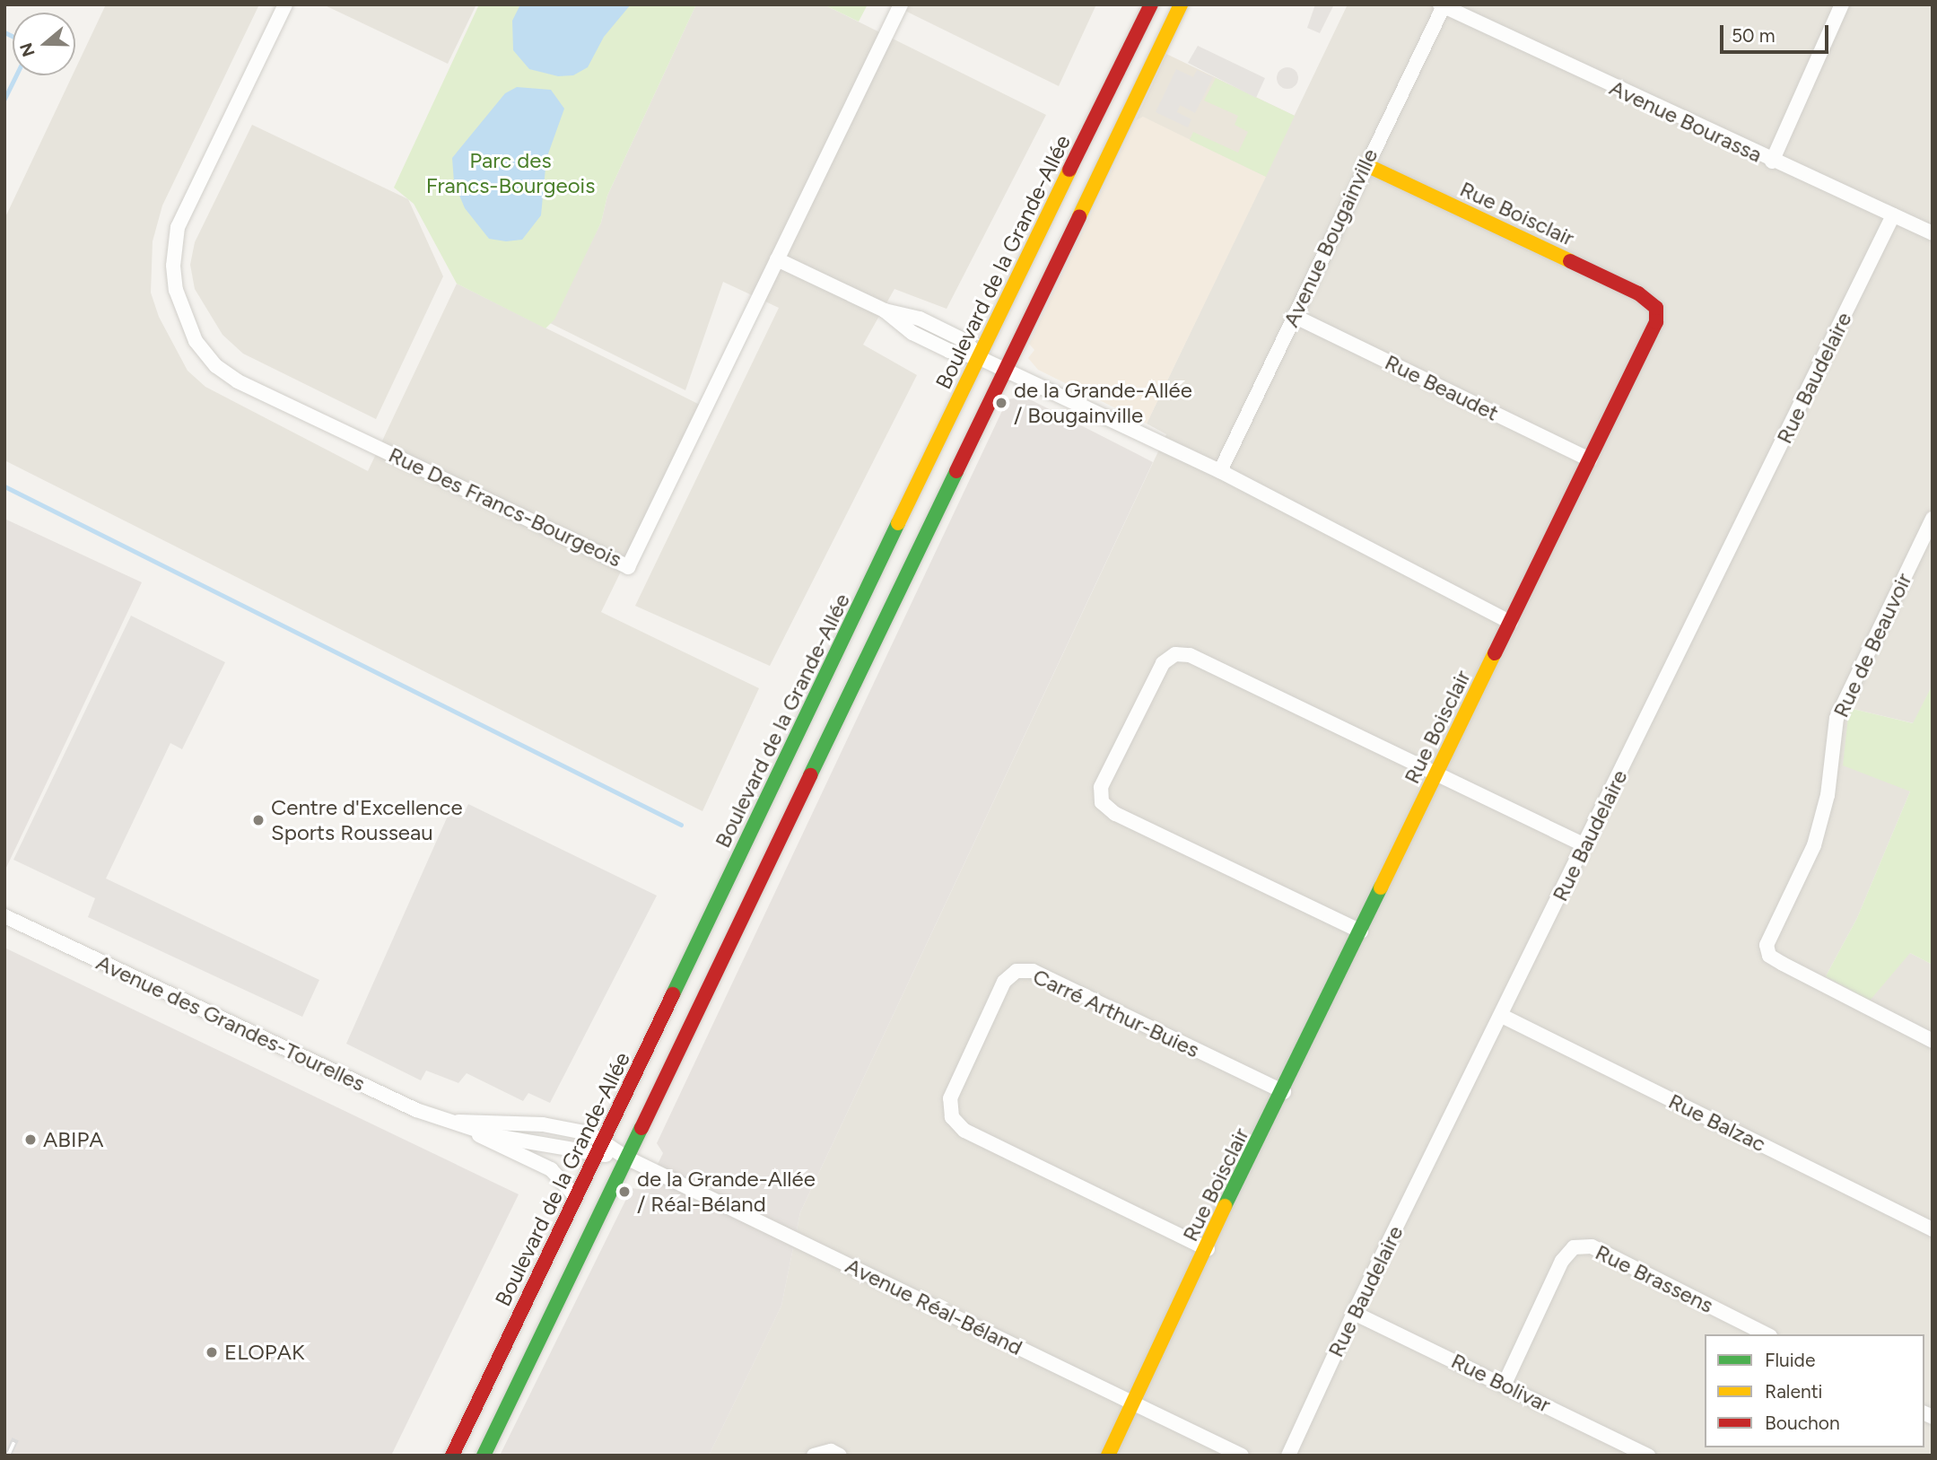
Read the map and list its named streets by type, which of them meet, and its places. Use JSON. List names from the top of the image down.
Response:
{
  "streets": {
    "street": [
      "Avenue Bourassa",
      "Rue Boisclair",
      "Avenue Bougainville",
      "Boulevard de la Grande-Allée",
      "Rue Baudelaire",
      "Rue Beaudet",
      "Rue Des Francs-Bourgeois",
      "Rue de Beauvoir",
      "Carré Arthur-Buies",
      "Avenue des Grandes-Tourelles",
      "Rue Balzac",
      "Rue Brassens",
      "Avenue Réal-Béland",
      "Rue Bolivar"
    ]
  },
  "crossings": [
    ["Avenue Bourassa", "Avenue Bougainville"],
    ["Avenue Bourassa", "Rue Baudelaire"],
    ["Rue Boisclair", "Avenue Bougainville"],
    ["Rue Boisclair", "Rue Beaudet"],
    ["Rue Boisclair", "Carré Arthur-Buies"],
    ["Rue Boisclair", "Avenue Réal-Béland"],
    ["Avenue Bougainville", "Rue Beaudet"],
    ["Boulevard de la Grande-Allée", "Avenue des Grandes-Tourelles"],
    ["Boulevard de la Grande-Allée", "Avenue Réal-Béland"],
    ["Rue Baudelaire", "Rue Balzac"],
    ["Rue Baudelaire", "Rue Bolivar"],
    ["Avenue des Grandes-Tourelles", "Avenue Réal-Béland"],
    ["Rue Brassens", "Rue Bolivar"]
  ],
  "parks": ["Parc des Francs-Bourgeois"],
  "places": [
    "de la Grande-Allée / Bougainville",
    "Centre d'Excellence Sports Rousseau",
    "ABIPA",
    "de la Grande-Allée / Réal-Béland",
    "ELOPAK"
  ],
  "legend": ["Fluide", "Ralenti", "Bouchon"],
  "scale_bar": "50 m",
  "north": "left"
}
